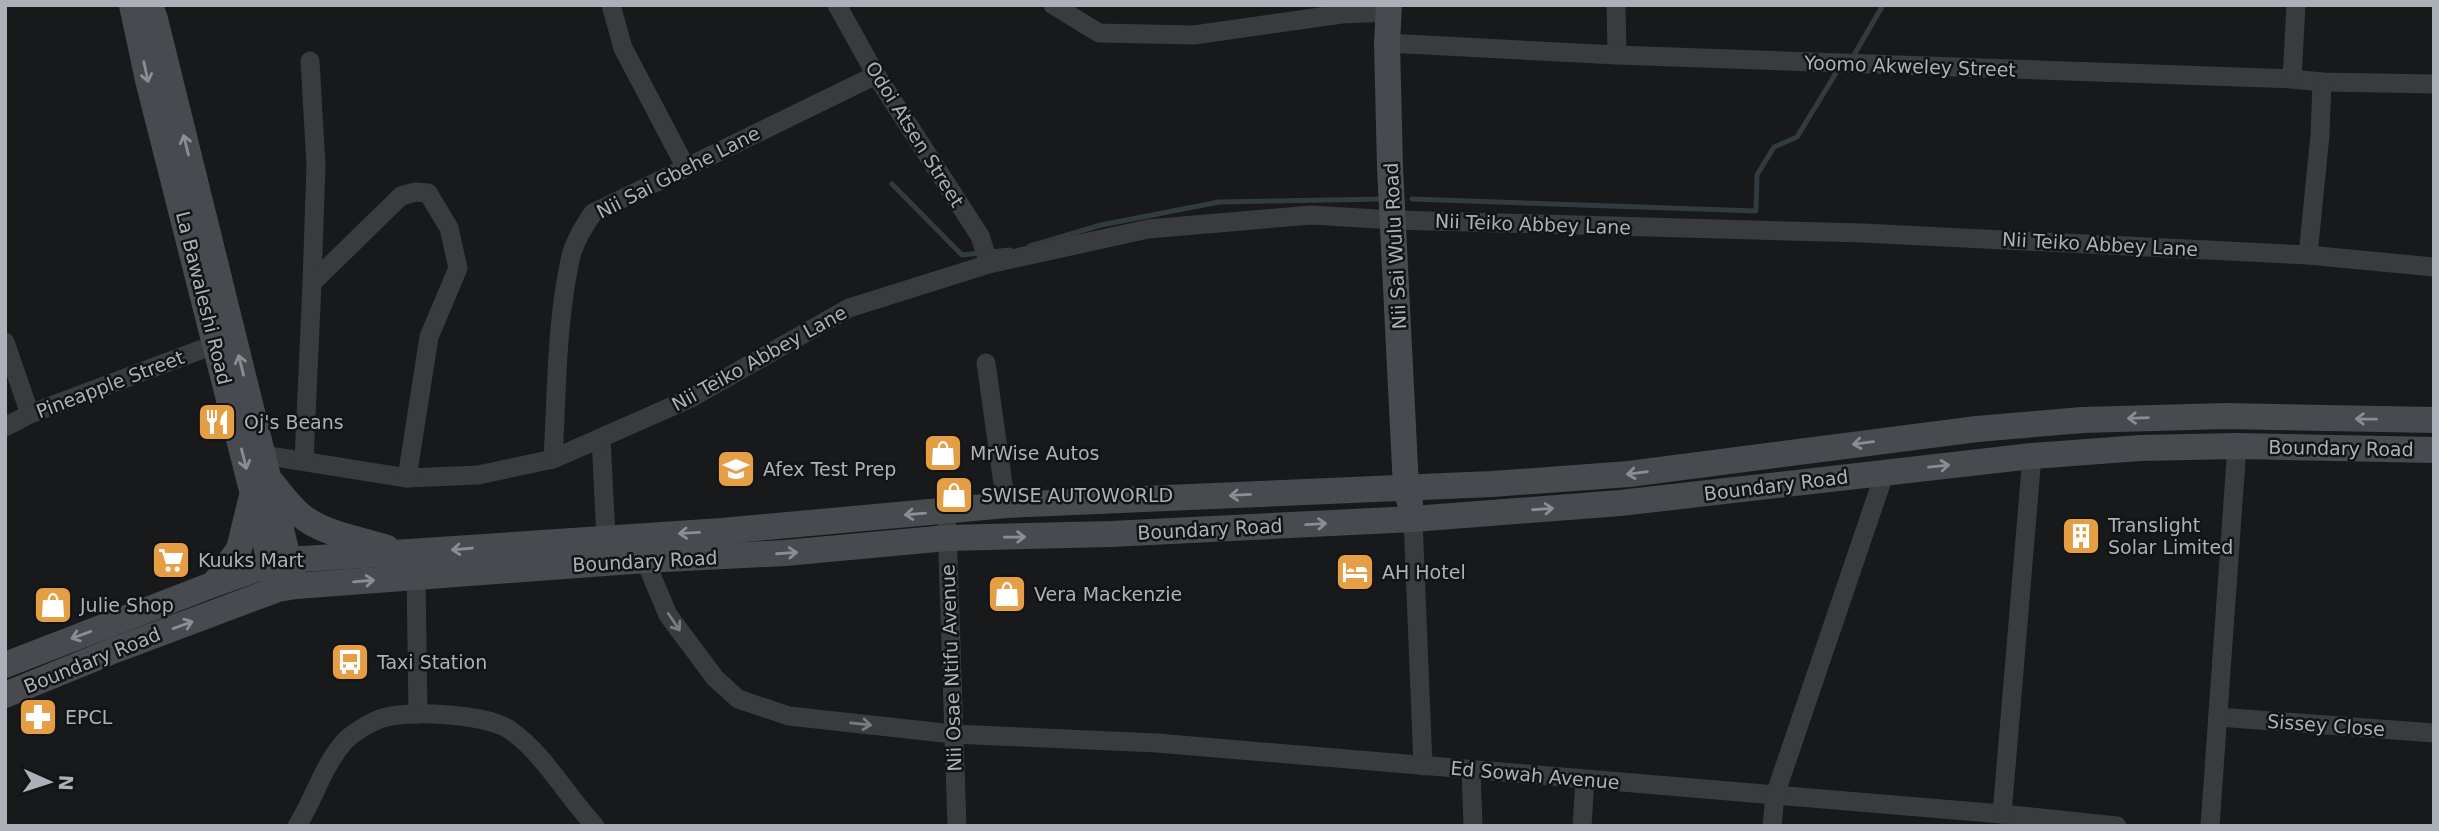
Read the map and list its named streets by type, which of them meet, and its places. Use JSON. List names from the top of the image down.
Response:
{
  "streets": {
    "main road": ["Nii Sai Wulu Road", "La Bawaleshi Road", "Boundary Road"],
    "street": [
      "Yoomo Akweley Street",
      "Odoi Atsen Street",
      "Nii Sai Gbehe Lane",
      "Nii Teiko Abbey Lane",
      "Pineapple Street",
      "Nii Osae Ntifu Avenue",
      "Sissey Close",
      "Ed Sowah Avenue"
    ]
  },
  "crossings": [
    ["Yoomo Akweley Street", "Nii Sai Wulu Road"],
    ["Odoi Atsen Street", "Nii Sai Gbehe Lane"],
    ["Odoi Atsen Street", "Nii Teiko Abbey Lane"],
    ["Nii Sai Gbehe Lane", "Nii Teiko Abbey Lane"],
    ["Nii Teiko Abbey Lane", "Nii Sai Wulu Road"],
    ["Nii Teiko Abbey Lane", "La Bawaleshi Road"],
    ["Nii Sai Wulu Road", "Boundary Road"],
    ["La Bawaleshi Road", "Pineapple Street"],
    ["La Bawaleshi Road", "Boundary Road"],
    ["Boundary Road", "Nii Osae Ntifu Avenue"],
    ["Boundary Road", "Ed Sowah Avenue"],
    ["Nii Osae Ntifu Avenue", "Ed Sowah Avenue"]
  ],
  "places": {
    "restaurant": ["Oj's Beans"],
    "shop": [
      "MrWise Autos",
      "SWISE AUTOWORLD",
      "Vera Mackenzie",
      "Julie Shop"
    ],
    "school or university": ["Afex Test Prep"],
    "building": ["Translight Solar Limited"],
    "supermarket": ["Kuuks Mart"],
    "hotel": ["AH Hotel"],
    "bus stop": ["Taxi Station"],
    "pharmacy": ["EPCL"]
  },
  "north": "right"
}
